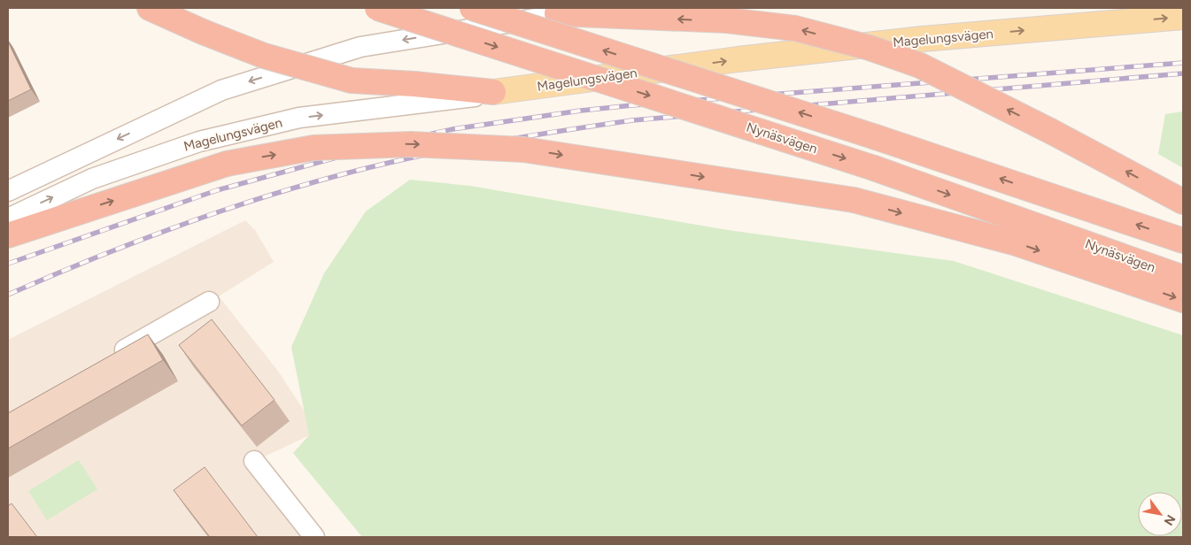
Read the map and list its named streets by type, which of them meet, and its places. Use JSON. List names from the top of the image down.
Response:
{
  "streets": {
    "highway": ["Nynäsvägen"],
    "main road": ["Magelungsvägen"]
  },
  "one_way": ["Magelungsvägen"],
  "north": "bottom right"
}
